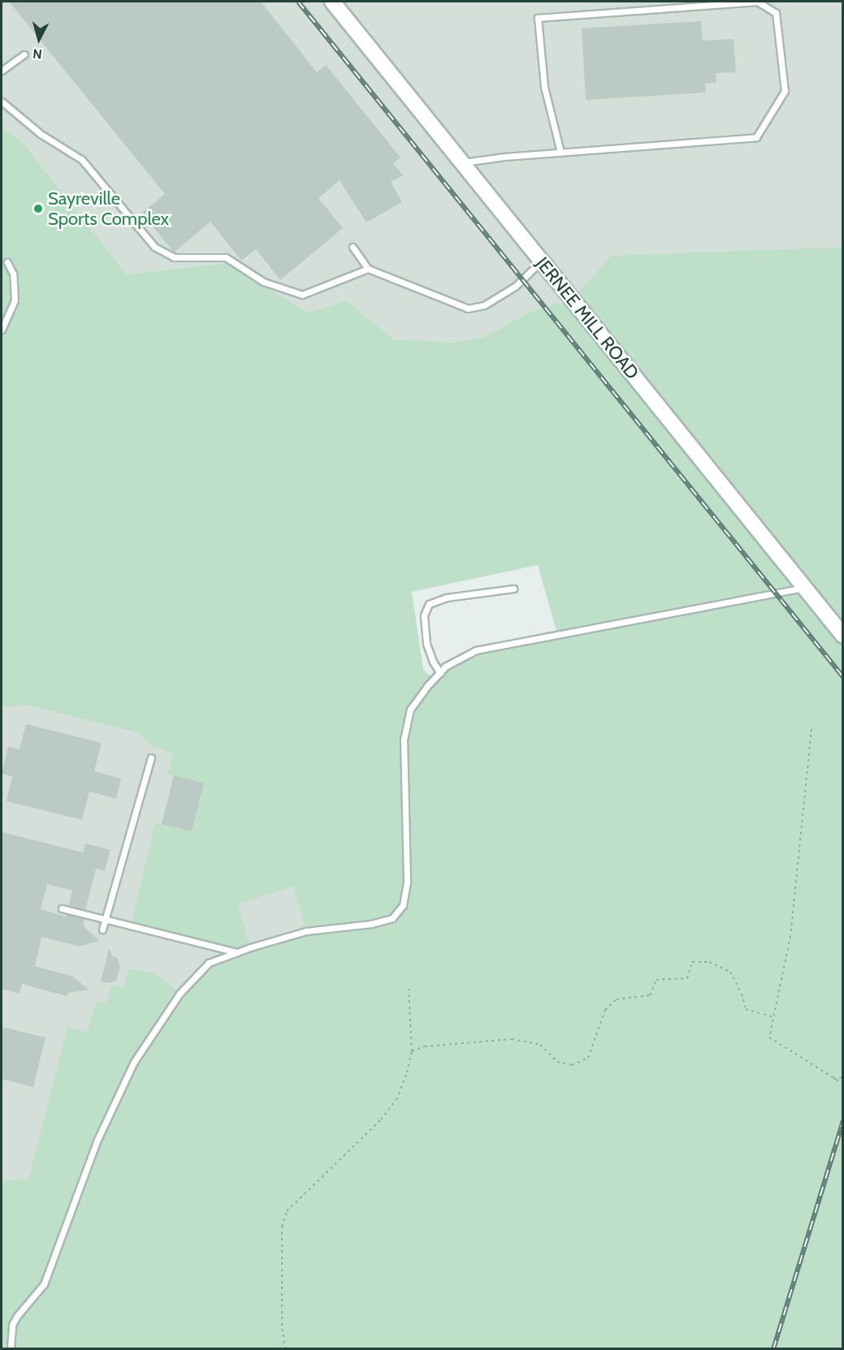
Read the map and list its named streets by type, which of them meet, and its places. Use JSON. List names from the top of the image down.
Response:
{
  "streets": {
    "street": ["JERNEE MILL ROAD"]
  },
  "places": ["Sayreville Sports Complex"],
  "north": "bottom"
}
